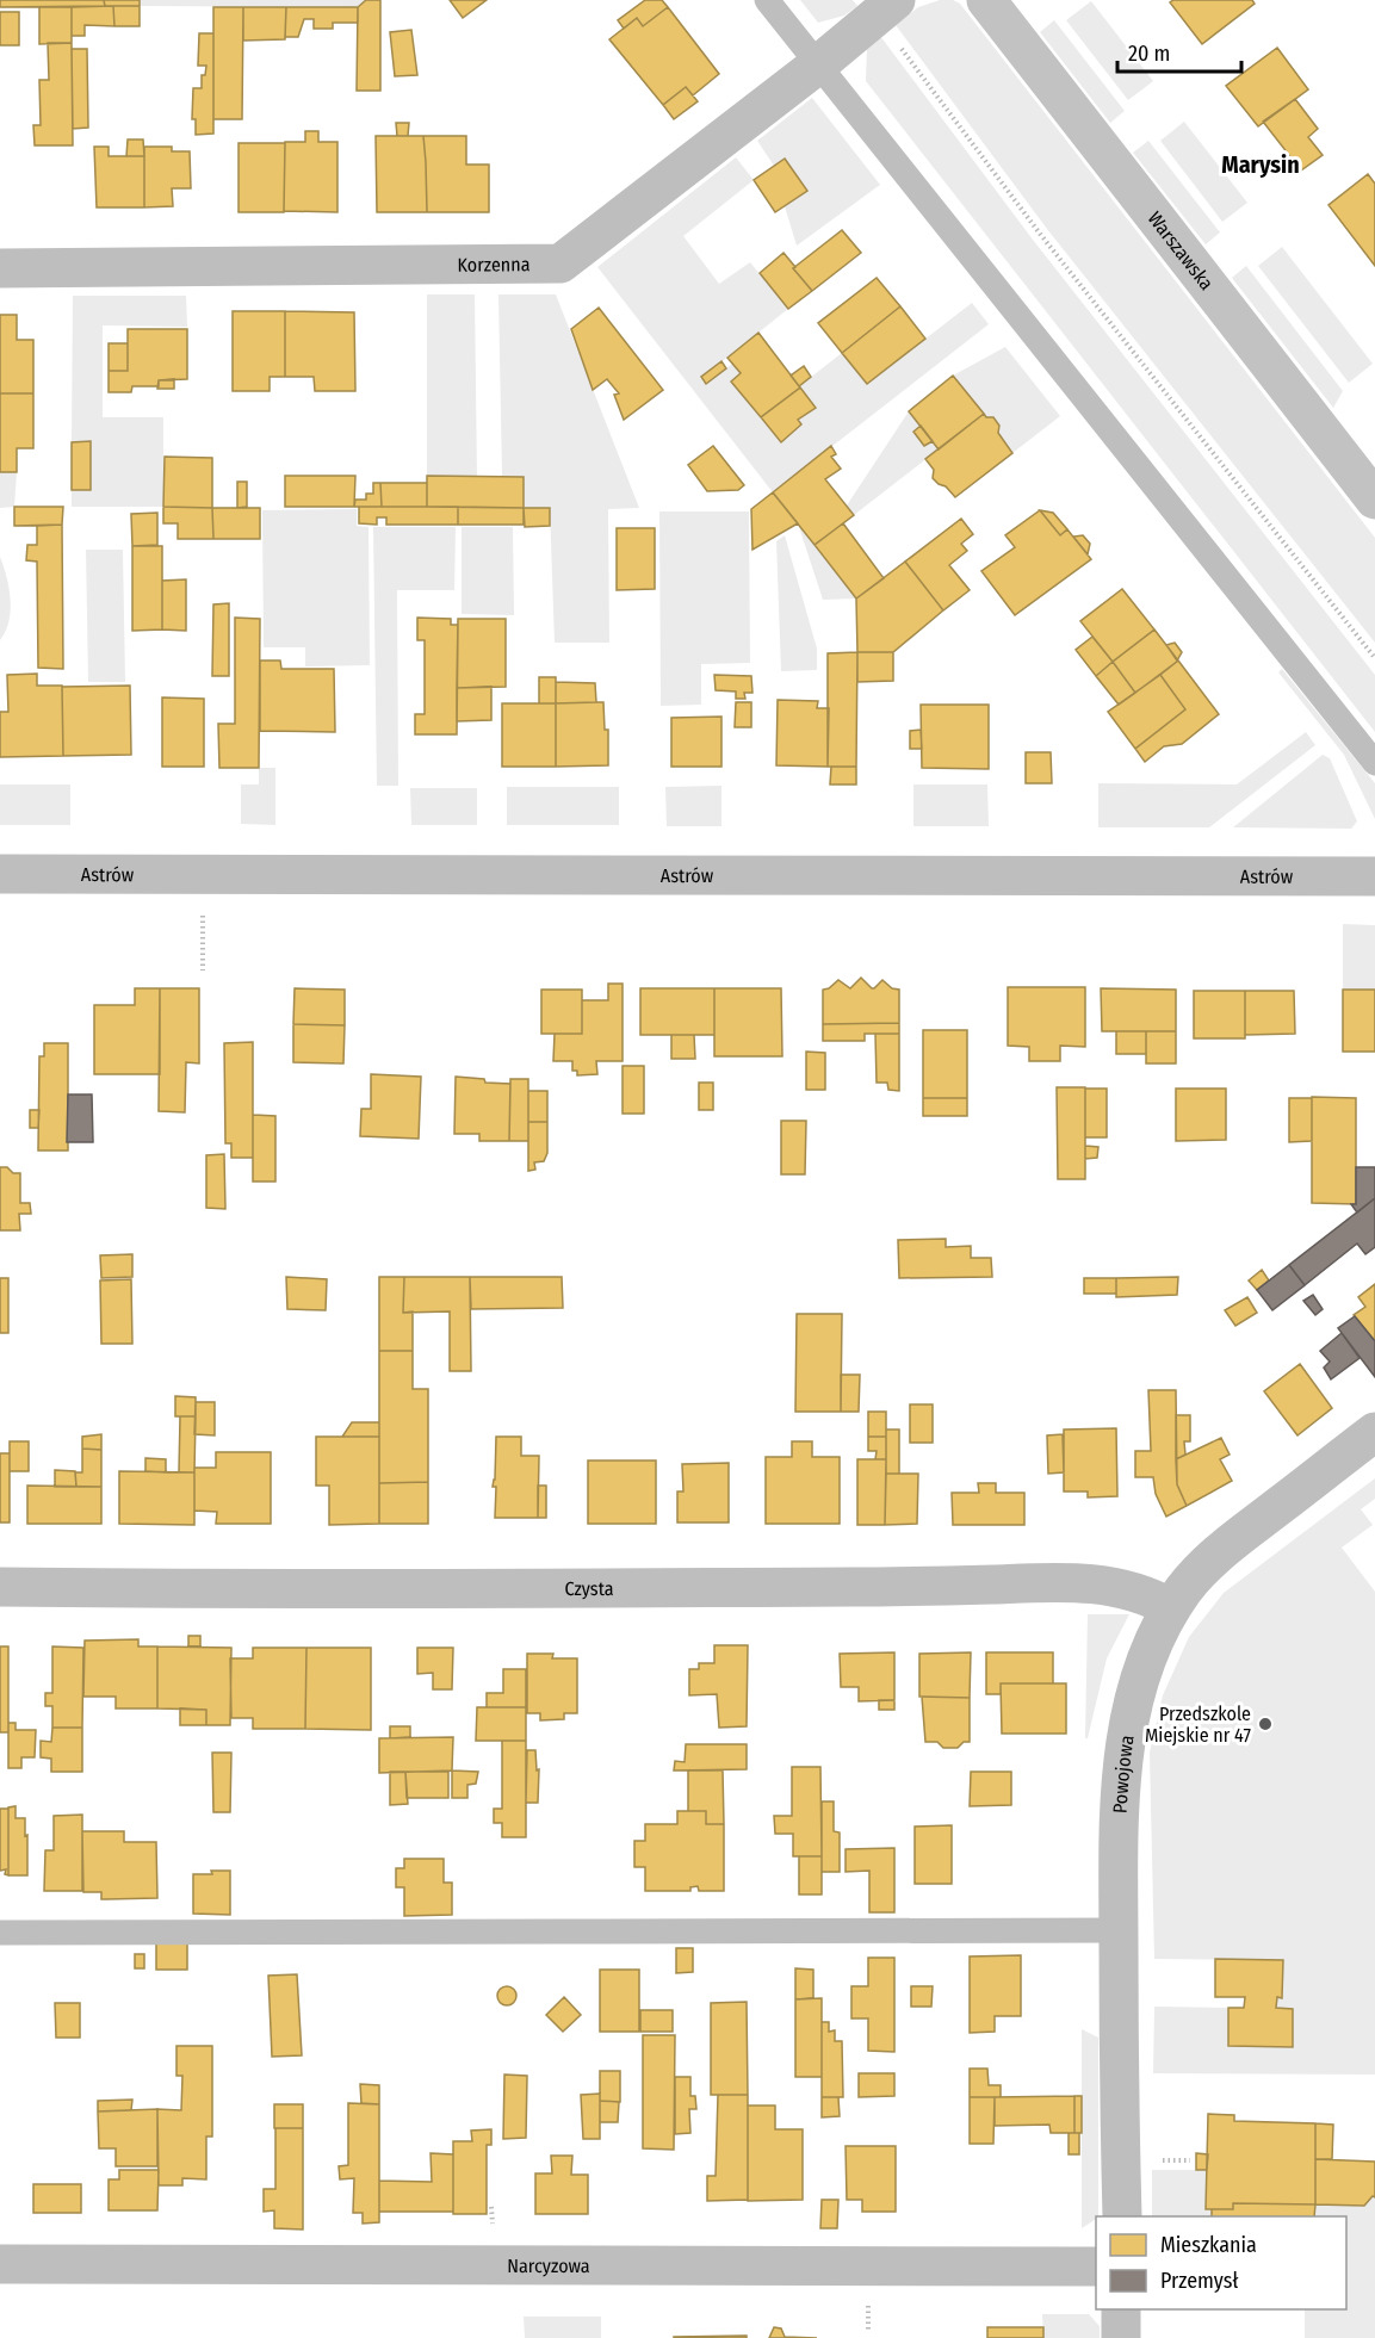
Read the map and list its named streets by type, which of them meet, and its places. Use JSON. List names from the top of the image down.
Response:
{
  "streets": {
    "street": [
      "Warszawska",
      "Korzenna",
      "Astrów",
      "Czysta",
      "Powojowa",
      "Narcyzowa"
    ]
  },
  "crossings": [
    ["Czysta", "Powojowa"]
  ],
  "districts": ["Marysin"],
  "places": ["Przedszkole Miejskie nr 47"],
  "legend": ["Mieszkania", "Przemysł"],
  "scale_bar": "20 m"
}
